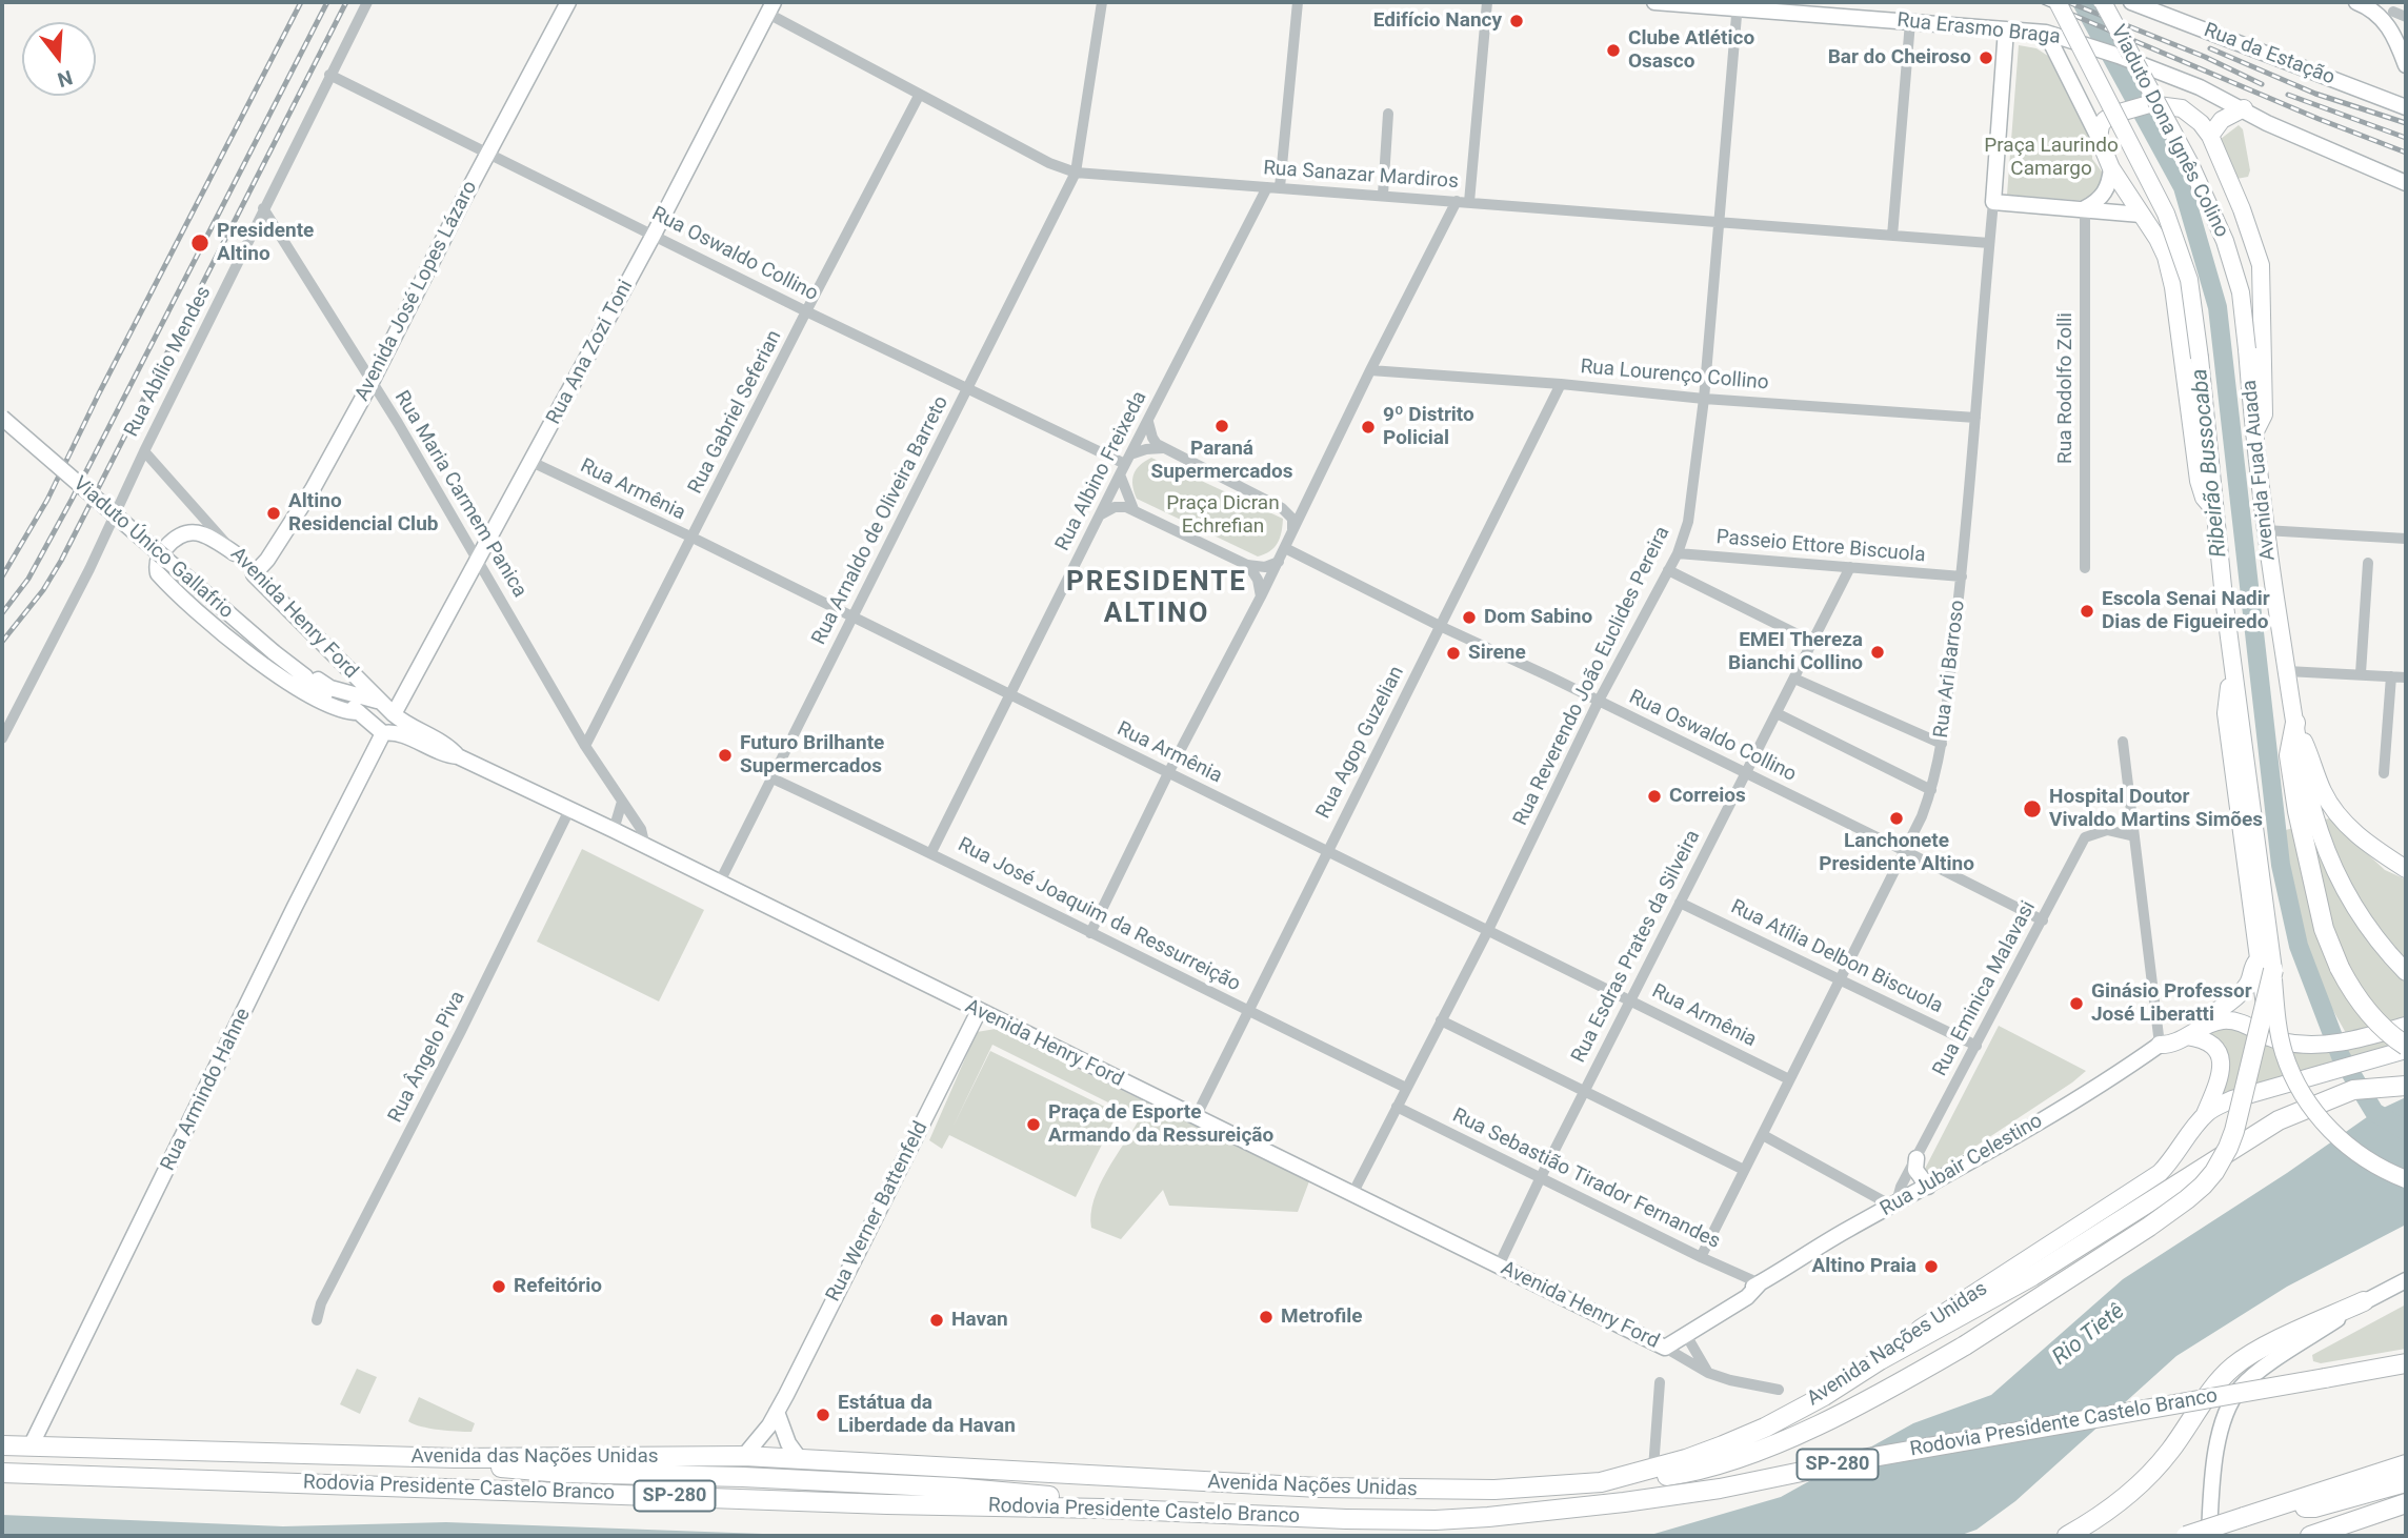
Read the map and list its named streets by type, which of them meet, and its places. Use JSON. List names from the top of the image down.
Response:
{
  "streets": {
    "highway": [
      "Avenida Nações Unidas",
      "Rodovia Presidente Castelo Branco",
      "Avenida das Nações Unidas",
      "SP-280"
    ],
    "main road": ["Viaduto Dona Ignês Colino", "Avenida Fuad Auada"],
    "street": [
      "Rua Erasmo Braga",
      "Rua da Estação",
      "Rua Sanazar Mardiros",
      "Rua Oswaldo Collino",
      "Avenida José Lopes Lázaro",
      "Rua Ana Zozi Toni",
      "Rua Abílio Mendes",
      "Rua Lourenço Collino",
      "Rua Rodolfo Zolli",
      "Rua Gabriel Seferian",
      "Rua Albino Freixeda",
      "Rua Armênia",
      "Rua Maria Carmem Panica",
      "Rua Arnaldo de Oliveira Barreto",
      "Passeio Ettore Biscuola",
      "Viaduto Único Gallafrio",
      "Avenida Henry Ford",
      "Rua Ari Barroso",
      "Rua Reverendo João Euclides Pereira",
      "Rua Agop Guzelian",
      "Rua José Joaquim da Ressurreição",
      "Rua Esdras Prates da Silveira",
      "Rua Atília Delbon Biscuola",
      "Rua Eminica Malavasi",
      "Rua Ângelo Piva",
      "Rua Armindo Hahne",
      "Rua Jubair Celestino",
      "Rua Sebastião Tirador Fernandes",
      "Rua Werner Battenfeld"
    ]
  },
  "crossings": [
    ["Rua Erasmo Braga", "Rua Ari Barroso"],
    ["Rua Erasmo Braga", "Rua Reverendo João Euclides Pereira"],
    ["Viaduto Dona Ignês Colino", "Avenida Fuad Auada"],
    ["Rua Sanazar Mardiros", "Rua Ana Zozi Toni"],
    ["Rua Sanazar Mardiros", "Rua Gabriel Seferian"],
    ["Rua Sanazar Mardiros", "Rua Albino Freixeda"],
    ["Rua Sanazar Mardiros", "Rua Arnaldo de Oliveira Barreto"],
    ["Rua Sanazar Mardiros", "Rua Ari Barroso"],
    ["Rua Sanazar Mardiros", "Rua Reverendo João Euclides Pereira"],
    ["Rua Oswaldo Collino", "Avenida José Lopes Lázaro"],
    ["Rua Oswaldo Collino", "Rua Ana Zozi Toni"],
    ["Rua Oswaldo Collino", "Rua Abílio Mendes"],
    ["Rua Oswaldo Collino", "Rua Gabriel Seferian"],
    ["Rua Oswaldo Collino", "Rua Albino Freixeda"],
    ["Rua Oswaldo Collino", "Rua Arnaldo de Oliveira Barreto"],
    ["Rua Oswaldo Collino", "Rua Ari Barroso"],
    ["Rua Oswaldo Collino", "Rua Reverendo João Euclides Pereira"],
    ["Rua Oswaldo Collino", "Rua Agop Guzelian"],
    ["Rua Oswaldo Collino", "Rua Esdras Prates da Silveira"],
    ["Rua Oswaldo Collino", "Rua Eminica Malavasi"],
    ["Avenida José Lopes Lázaro", "Rua Maria Carmem Panica"],
    ["Avenida José Lopes Lázaro", "Avenida Henry Ford"],
    ["Rua Ana Zozi Toni", "Rua Armênia"],
    ["Rua Ana Zozi Toni", "Rua Maria Carmem Panica"],
    ["Rua Ana Zozi Toni", "Viaduto Único Gallafrio"],
    ["Rua Ana Zozi Toni", "Avenida Henry Ford"],
    ["Rua Abílio Mendes", "Rua Maria Carmem Panica"],
    ["Rua Abílio Mendes", "Avenida Henry Ford"],
    ["Rua Lourenço Collino", "Rua Ari Barroso"],
    ["Rua Lourenço Collino", "Rua Reverendo João Euclides Pereira"],
    ["Rua Lourenço Collino", "Rua Agop Guzelian"],
    ["Rua Gabriel Seferian", "Rua Armênia"],
    ["Rua Gabriel Seferian", "Rua Maria Carmem Panica"],
    ["Rua Albino Freixeda", "Rua Armênia"],
    ["Rua Albino Freixeda", "Rua José Joaquim da Ressurreição"],
    ["Rua Armênia", "Rua Arnaldo de Oliveira Barreto"],
    ["Rua Armênia", "Rua Ari Barroso"],
    ["Rua Armênia", "Rua Reverendo João Euclides Pereira"],
    ["Rua Armênia", "Rua Agop Guzelian"],
    ["Rua Armênia", "Rua Esdras Prates da Silveira"],
    ["Rua Maria Carmem Panica", "Avenida Henry Ford"],
    ["Rua Arnaldo de Oliveira Barreto", "Avenida Henry Ford"],
    ["Rua Arnaldo de Oliveira Barreto", "Rua José Joaquim da Ressurreição"],
    ["Passeio Ettore Biscuola", "Rua Ari Barroso"],
    ["Passeio Ettore Biscuola", "Rua Reverendo João Euclides Pereira"],
    ["Passeio Ettore Biscuola", "Rua Esdras Prates da Silveira"],
    ["Viaduto Único Gallafrio", "Avenida Henry Ford"],
    ["Viaduto Único Gallafrio", "Rua Armindo Hahne"],
    ["Avenida Henry Ford", "Rua Reverendo João Euclides Pereira"],
    ["Avenida Henry Ford", "Rua Agop Guzelian"],
    ["Avenida Henry Ford", "Rua Esdras Prates da Silveira"],
    ["Avenida Henry Ford", "Rua Ângelo Piva"],
    ["Avenida Henry Ford", "Rua Armindo Hahne"],
    ["Avenida Henry Ford", "Rua Jubair Celestino"],
    ["Avenida Henry Ford", "Rua Werner Battenfeld"],
    ["Rua Ari Barroso", "Rua Atília Delbon Biscuola"],
    ["Rua Ari Barroso", "Rua Sebastião Tirador Fernandes"],
    ["Rua Reverendo João Euclides Pereira", "Rua José Joaquim da Ressurreição"],
    ["Rua Reverendo João Euclides Pereira", "Rua Sebastião Tirador Fernandes"],
    ["Rua Agop Guzelian", "Rua José Joaquim da Ressurreição"],
    ["Rua Esdras Prates da Silveira", "Rua Atília Delbon Biscuola"],
    ["Rua Esdras Prates da Silveira", "Rua Sebastião Tirador Fernandes"],
    ["Rua Atília Delbon Biscuola", "Rua Eminica Malavasi"],
    ["Rua Eminica Malavasi", "Rua Jubair Celestino"],
    ["Rua Armindo Hahne", "Avenida das Nações Unidas"],
    ["Rua Jubair Celestino", "Rua Sebastião Tirador Fernandes"],
    ["Rua Werner Battenfeld", "Avenida das Nações Unidas"],
    ["Avenida Nações Unidas", "Avenida das Nações Unidas"]
  ],
  "districts": ["PRESIDENTE ALTINO"],
  "water": ["Ribeirão Bussocaba", "Rio Tietê"],
  "parks": ["Praça Laurindo Camargo", "Praça Dicran Echrefian"],
  "places": [
    "Edifício Nancy",
    "Clube Atlético Osasco",
    "Bar do Cheiroso",
    "Presidente Altino",
    "Paraná Supermercados",
    "9º Distrito Policial",
    "Altino Residencial Club",
    "Escola Senai Nadir Dias de Figueiredo",
    "Dom Sabino",
    "EMEI Thereza Bianchi Collino",
    "Sirene",
    "Futuro Brilhante Supermercados",
    "Correios",
    "Hospital Doutor Vivaldo Martins Simões",
    "Lanchonete Presidente Altino",
    "Ginásio Professor José Liberatti",
    "Praça de Esporte Armando da Ressureição",
    "Altino Praia",
    "Refeitório",
    "Metrofile",
    "Havan",
    "Estátua da Liberdade da Havan"
  ],
  "north": "bottom"
}
